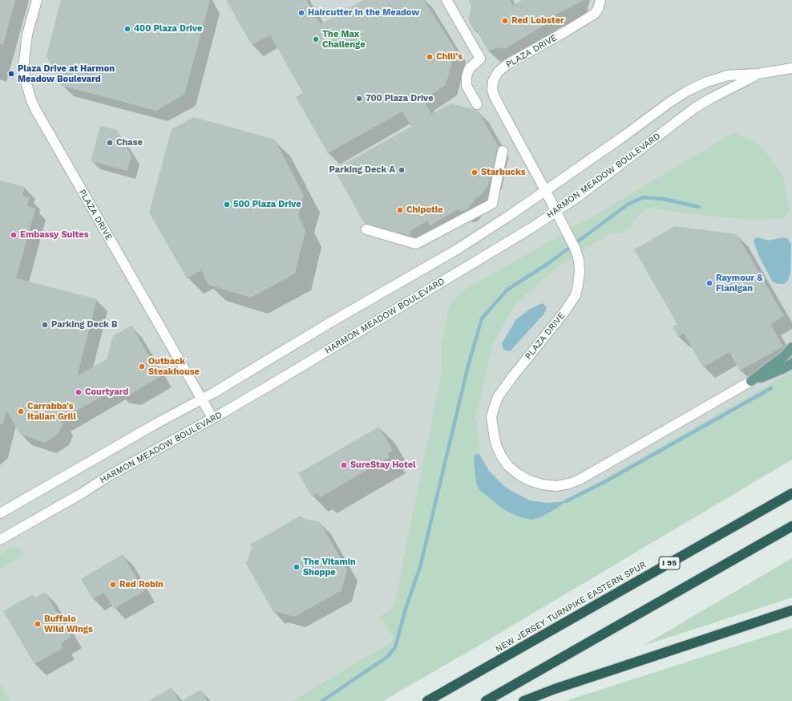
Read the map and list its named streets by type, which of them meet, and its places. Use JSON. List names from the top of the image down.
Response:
{
  "streets": {
    "highway": ["I 95", "NEW JERSEY TURNPIKE EASTERN SPUR"],
    "street": ["PLAZA DRIVE", "HARMON MEADOW BOULEVARD"]
  },
  "crossings": [
    ["PLAZA DRIVE", "HARMON MEADOW BOULEVARD"]
  ],
  "places": [
    "Haircutter in the Meadow",
    "Red Lobster",
    "400 Plaza Drive",
    "The Max Challenge",
    "Chili's",
    "Plaza Drive at Harmon Meadow Boulevard",
    "700 Plaza Drive",
    "Chase",
    "Parking Deck A",
    "Starbucks",
    "500 Plaza Drive",
    "Chipotle",
    "Embassy Suites",
    "Raymour & Flanigan",
    "Parking Deck B",
    "Outback Steakhouse",
    "Courtyard",
    "Carrabba's Italian Grill",
    "SureStay Hotel",
    "The Vitamin Shoppe",
    "Red Robin",
    "Buffalo Wild Wings"
  ]
}
